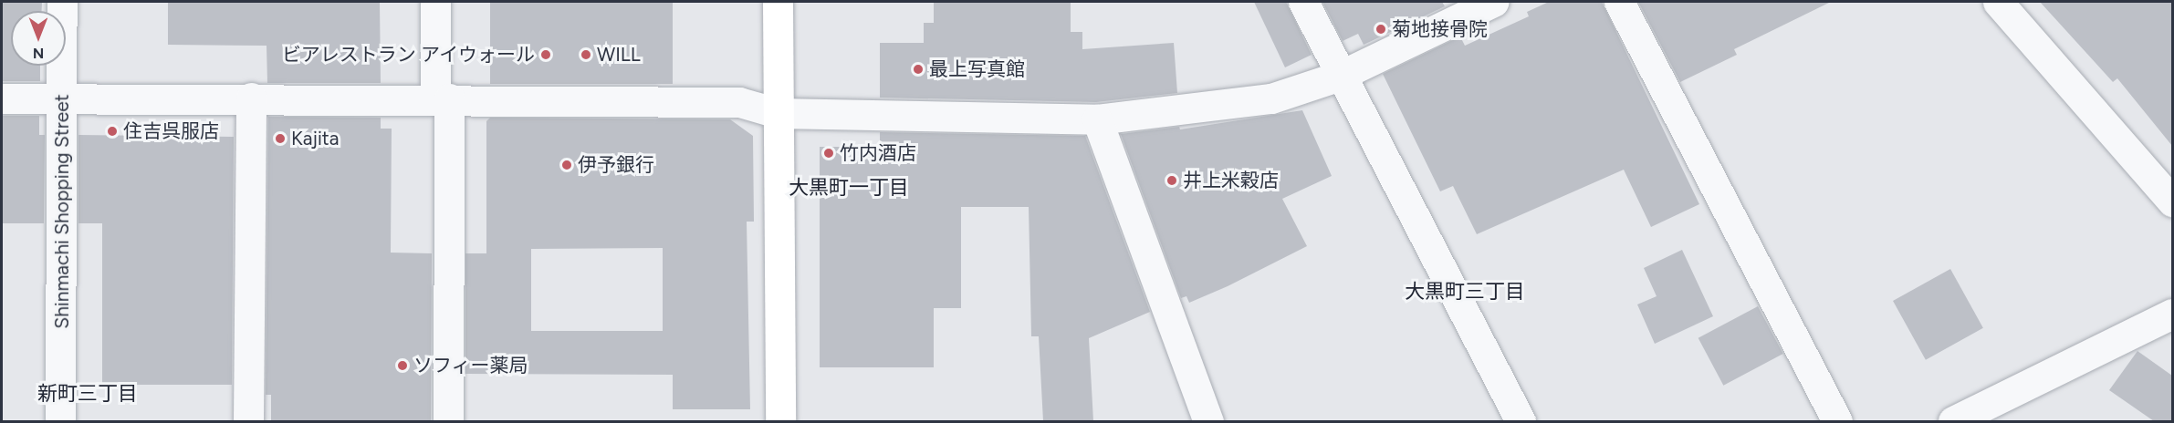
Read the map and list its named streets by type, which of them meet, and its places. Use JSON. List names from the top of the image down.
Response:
{
  "streets": {
    "street": ["Shinmachi Shopping Street"]
  },
  "districts": ["大黒町一丁目", "大黒町三丁目", "新町三丁目"],
  "places": [
    "菊地接骨院",
    "ビアレストラン アイウォール",
    "WILL",
    "最上写真館",
    "住吉呉服店",
    "Kajita",
    "竹内酒店",
    "伊予銀行",
    "井上米穀店",
    "ソフィー薬局"
  ],
  "north": "bottom"
}
